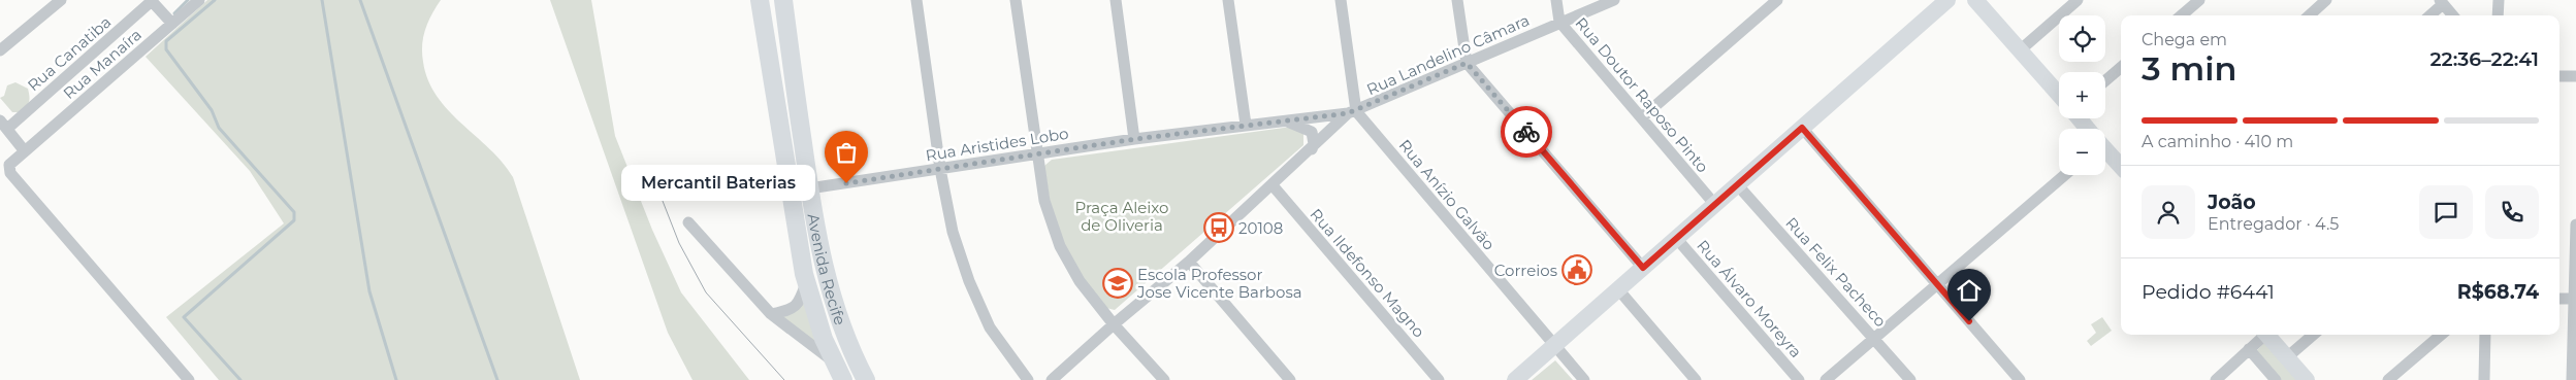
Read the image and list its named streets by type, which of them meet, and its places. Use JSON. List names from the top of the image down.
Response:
{
  "streets": {
    "main road": ["Avenida Recife"],
    "street": [
      "Rua Canatiba",
      "Rua Landelino Câmara",
      "Rua Manaíra",
      "Rua Doutor Raposo Pinto",
      "Rua Aristides Lobo",
      "Rua Anízio Galvão",
      "Rua Felix Pacheco",
      "Rua Ildefonso Magno",
      "Rua Álvaro Moreyra"
    ]
  },
  "crossings": [
    ["Rua Landelino Câmara", "Rua Doutor Raposo Pinto"],
    ["Rua Landelino Câmara", "Rua Aristides Lobo"],
    ["Rua Landelino Câmara", "Rua Anízio Galvão"],
    ["Rua Aristides Lobo", "Rua Anízio Galvão"],
    ["Rua Aristides Lobo", "Avenida Recife"]
  ],
  "parks": ["Praça Aleixo de Oliveria"],
  "places": {
    "other": ["Mercantil Baterias"],
    "bus stop": ["20108"],
    "public building": ["Correios"],
    "school or university": ["Escola Professor Jose Vicente Barbosa"]
  },
  "page": {
    "map_buttons": ["+", "−"],
    "heading": ["3 min", "Chega em", "22:36–22:41"],
    "panel": [
      "João",
      "Entregador · 4.5",
      "Pedido #6441",
      "R$68.74"
    ],
    "bar": "A caminho · 410 m",
    "bubble": "Mercantil Baterias"
  }
}
